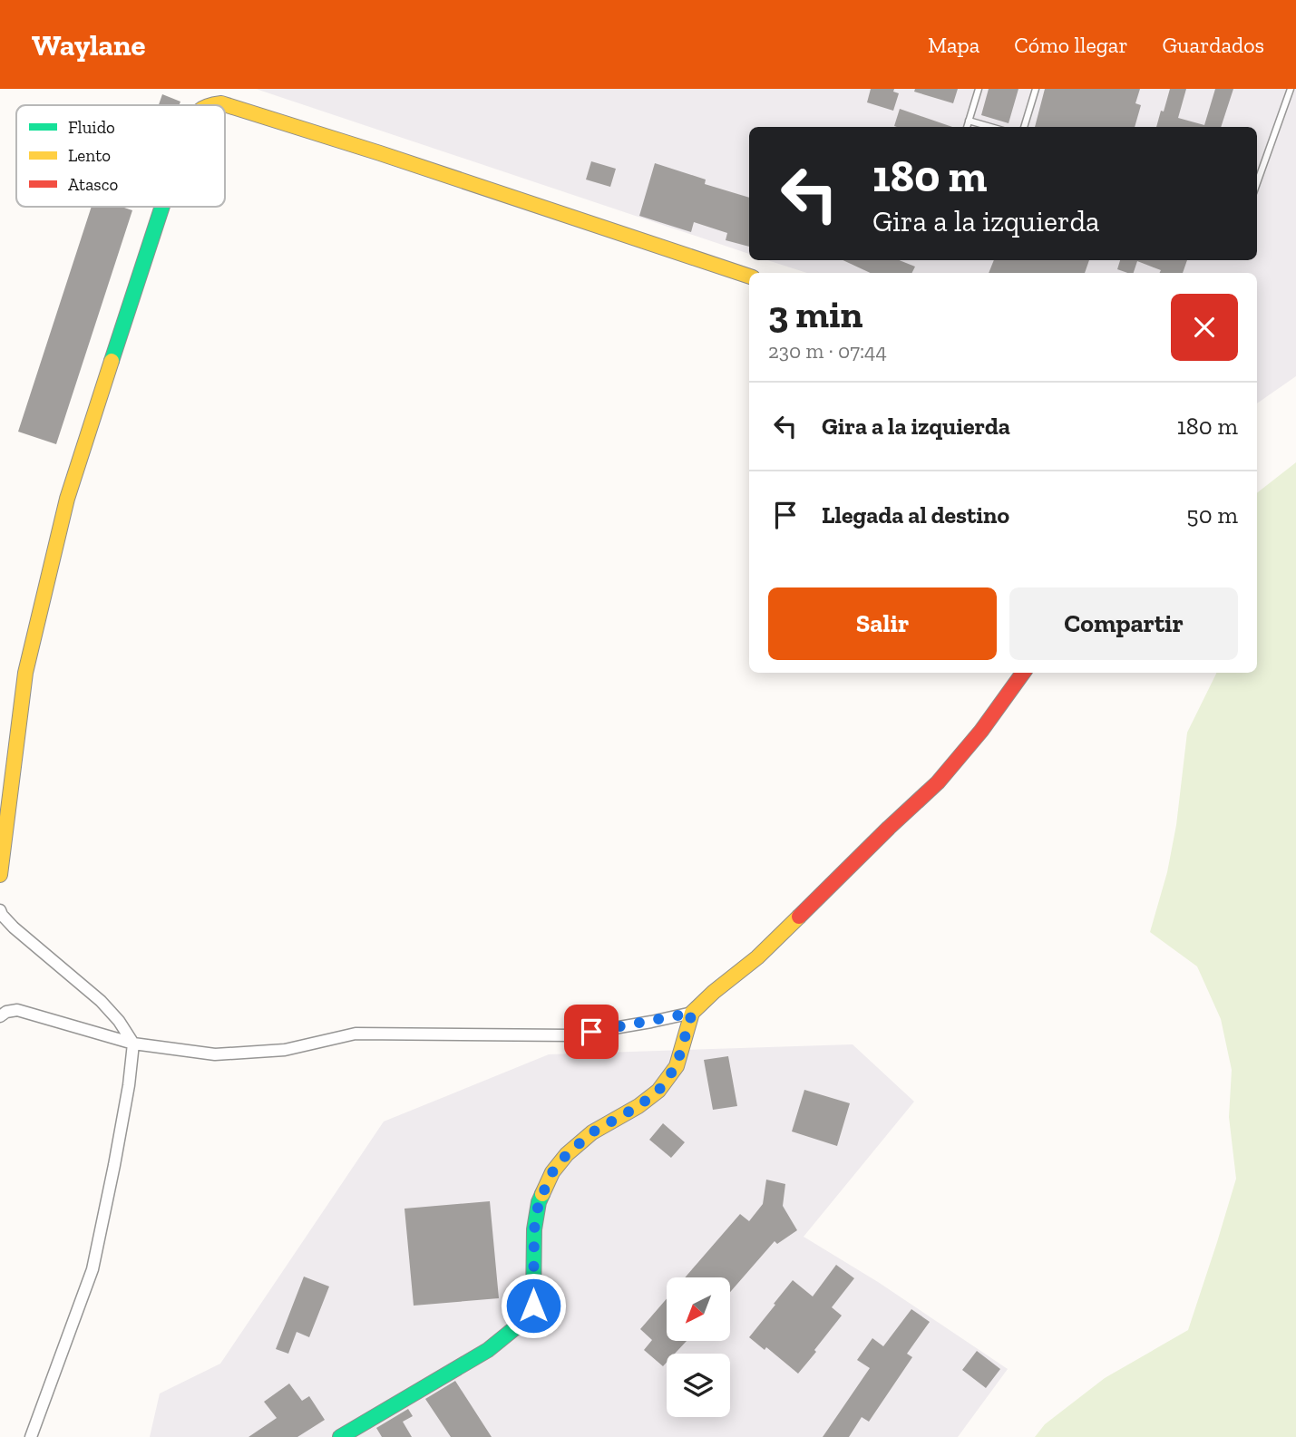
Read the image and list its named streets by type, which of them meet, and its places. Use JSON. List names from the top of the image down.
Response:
{
  "legend": ["Fluido", "Lento", "Atasco"],
  "north": "bottom left",
  "page": {
    "header": "Waylane",
    "nav": ["Mapa", "Cómo llegar", "Guardados"],
    "turn": ["180 m", "Gira a la izquierda"],
    "heading": ["3 min", "230 m · 07:44"],
    "list": [
      {
        "name": "Gira a la izquierda",
        "value": "180 m"
      },
      {
        "name": "Llegada al destino",
        "value": "50 m"
      }
    ],
    "buttons": ["Salir", "Compartir"]
  }
}
